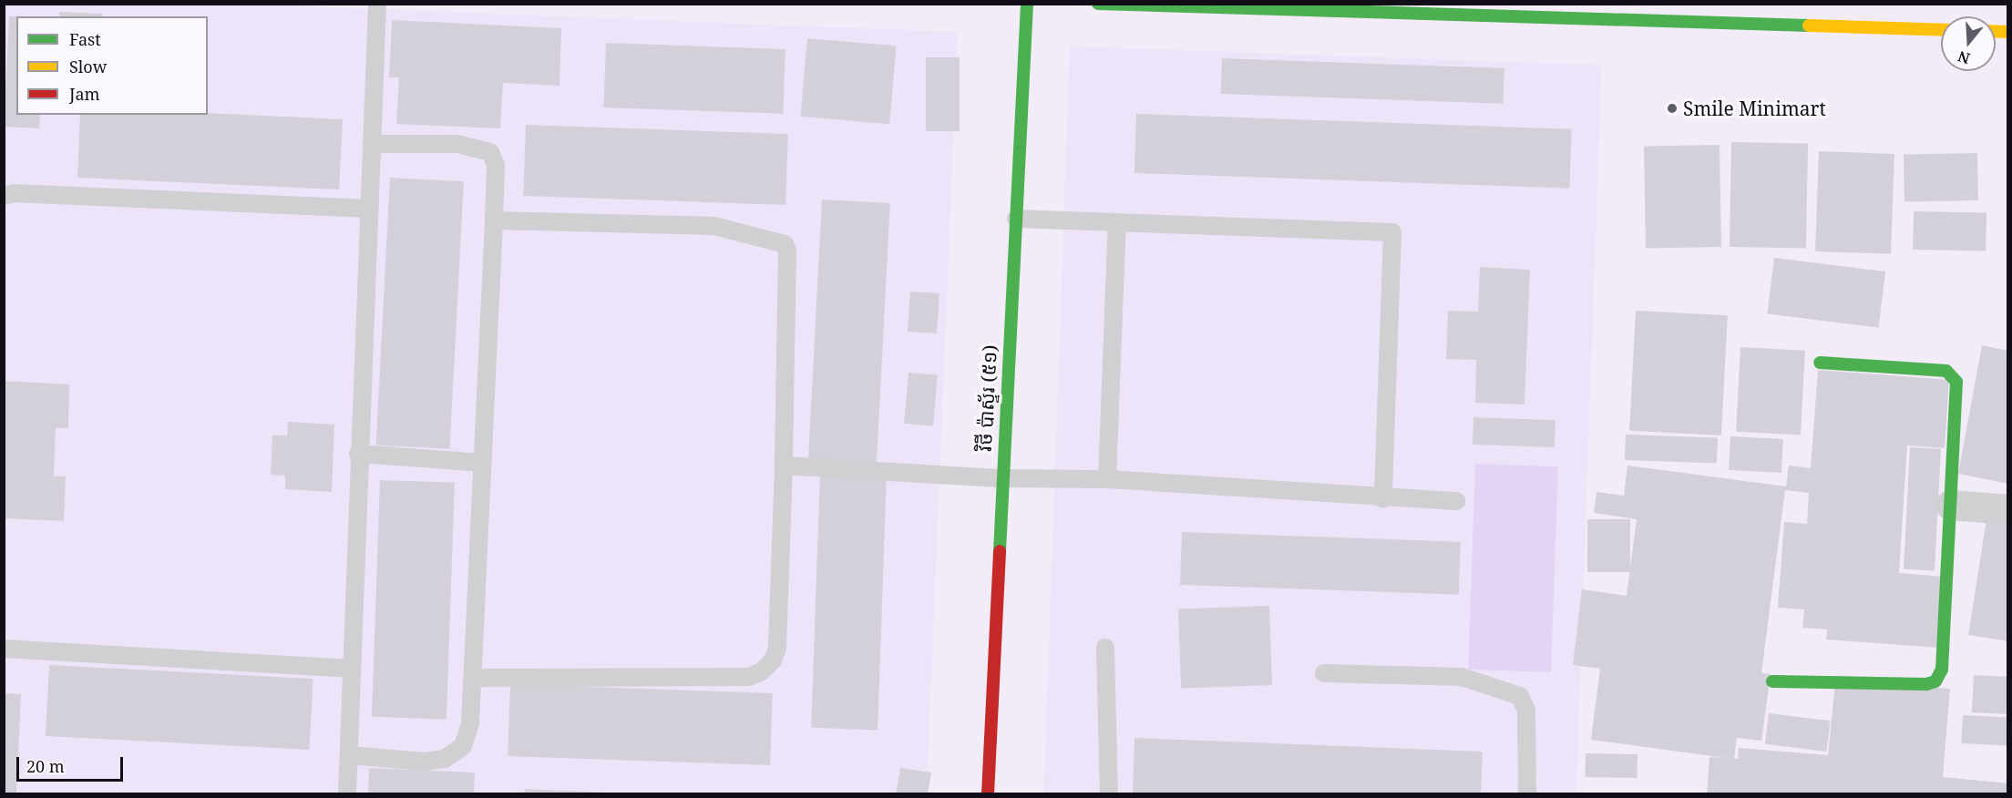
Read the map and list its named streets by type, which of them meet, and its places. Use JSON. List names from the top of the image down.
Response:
{
  "streets": {
    "street": ["វិថី ប៉ាស្ទ័រ (៥១)"]
  },
  "places": ["Smile Minimart"],
  "legend": ["Fast", "Slow", "Jam"],
  "scale_bar": "20 m",
  "north": "bottom"
}
